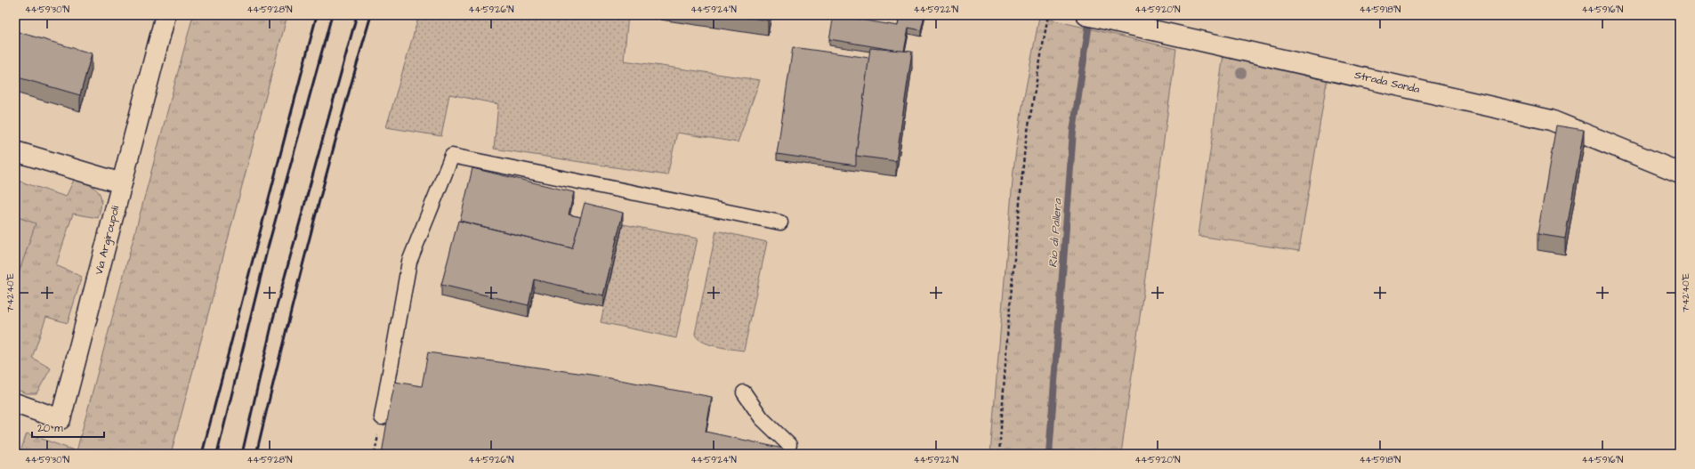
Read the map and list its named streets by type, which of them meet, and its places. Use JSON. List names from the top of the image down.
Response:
{
  "streets": {
    "street": ["Strada Sanda", "Via Argiroupoli"]
  },
  "water": ["Rio di Pallera"],
  "scale_bar": "20 m",
  "coordinates": [
    "44°59'30\"N",
    "44°59'28\"N",
    "44°59'26\"N",
    "44°59'24\"N",
    "44°59'22\"N",
    "44°59'20\"N",
    "44°59'18\"N",
    "44°59'16\"N",
    "7°42'40\"E"
  ]
}
